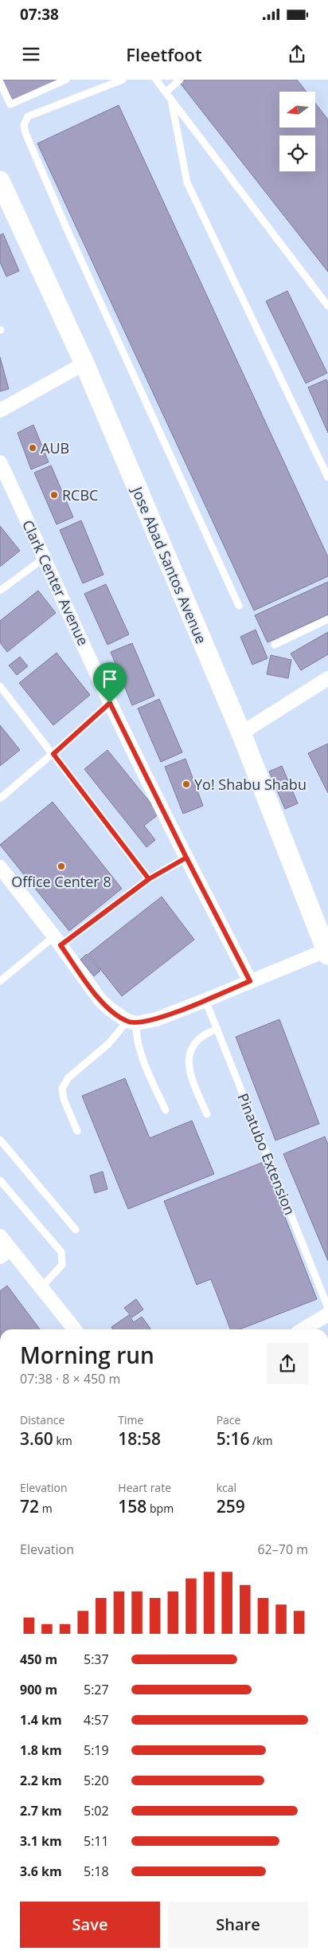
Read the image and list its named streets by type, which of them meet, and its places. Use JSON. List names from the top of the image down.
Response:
{
  "streets": {
    "main road": ["Jose Abad Santos Avenue"],
    "street": ["Clark Center Avenue"],
    "lane": ["Pinatubo Extension"]
  },
  "places": [
    "AUB",
    "RCBC",
    "Yo! Shabu Shabu",
    "Office Center 8"
  ],
  "north": "left",
  "page": {
    "status": "07:38",
    "header": "Fleetfoot",
    "heading": ["Morning run", "07:38 · 8 × 450 m"],
    "stats": [
      ["Distance", "3.60 km"],
      ["Time", "18:58"],
      ["Pace", "5:16 /km"],
      ["Elevation", "72 m"],
      ["Heart rate", "158 bpm"],
      ["kcal", "259"]
    ],
    "chart": ["Elevation", "62–70 m"],
    "list": [
      {
        "name": "450 m",
        "note": "5:37"
      },
      {
        "name": "900 m",
        "note": "5:27"
      },
      {
        "name": "1.4 km",
        "note": "4:57"
      },
      {
        "name": "1.8 km",
        "note": "5:19"
      },
      {
        "name": "2.2 km",
        "note": "5:20"
      },
      {
        "name": "2.7 km",
        "note": "5:02"
      },
      {
        "name": "3.1 km",
        "note": "5:11"
      },
      {
        "name": "3.6 km",
        "note": "5:18"
      }
    ],
    "buttons": ["Save", "Share"]
  }
}
